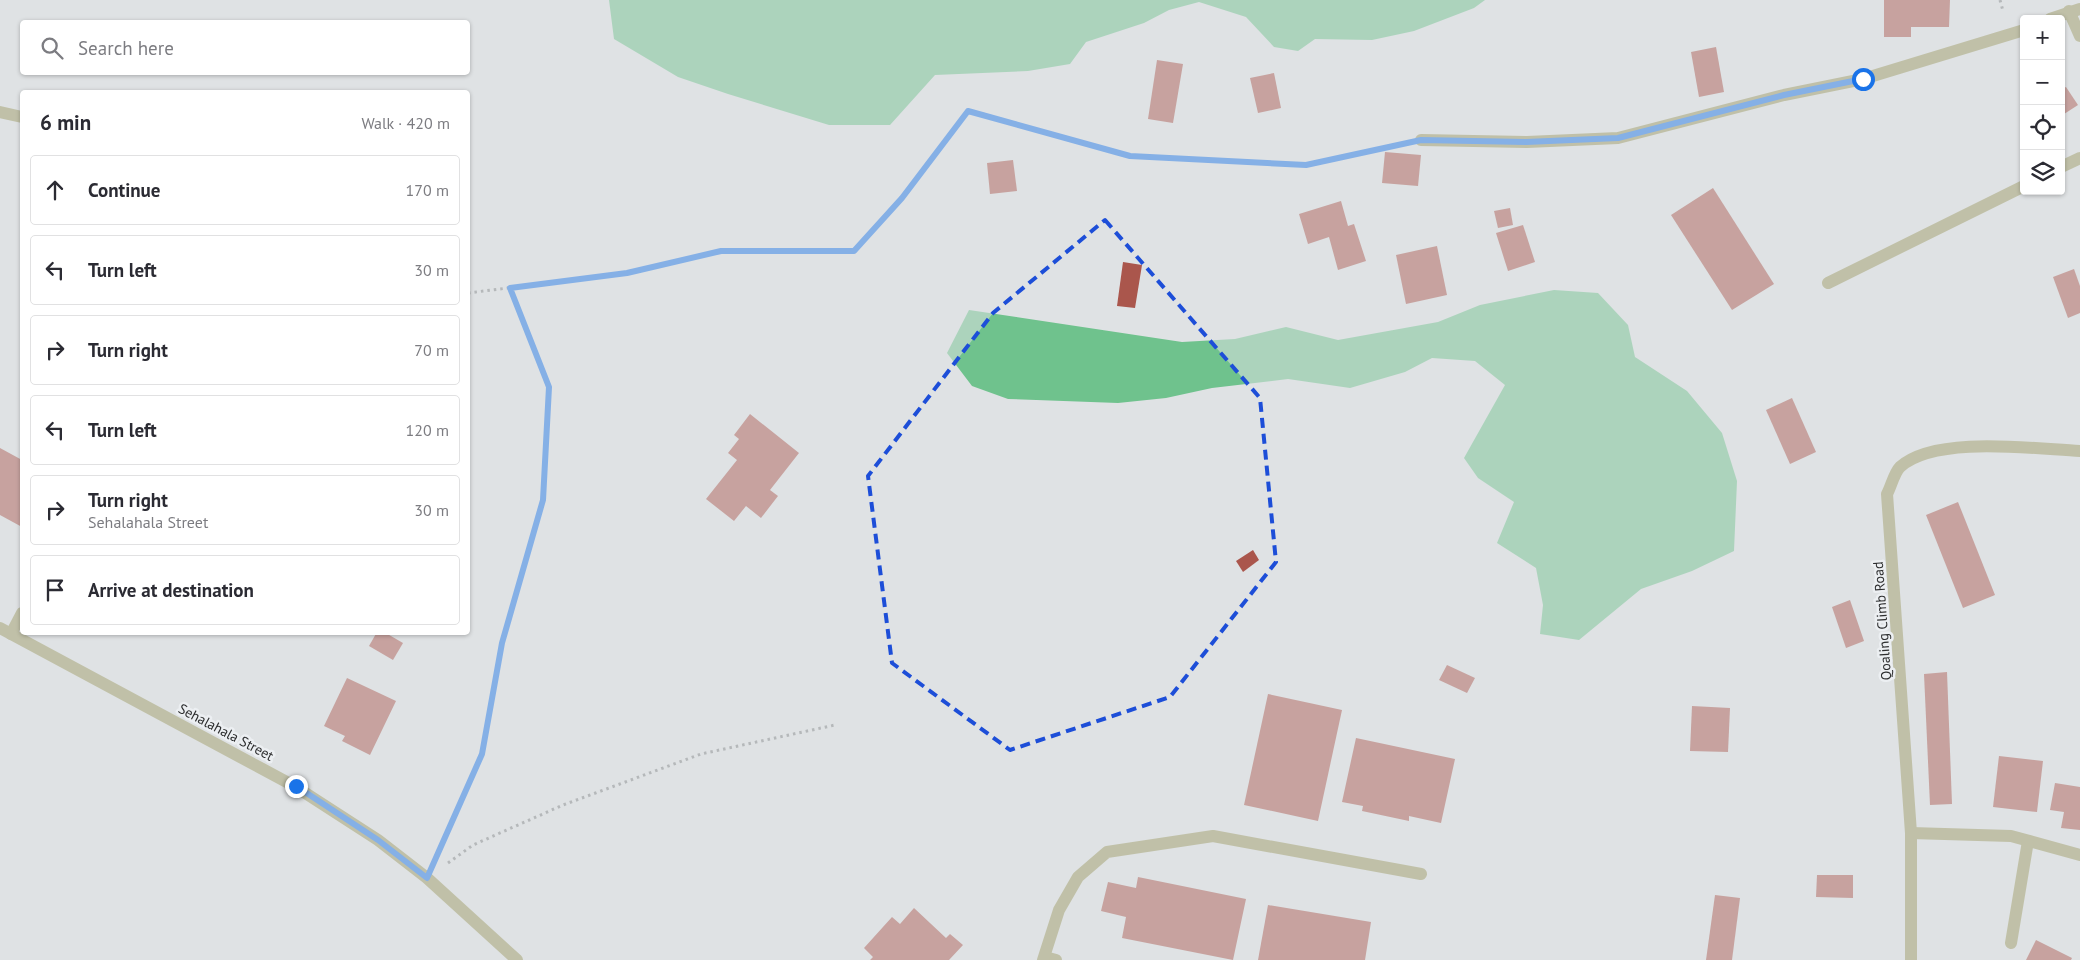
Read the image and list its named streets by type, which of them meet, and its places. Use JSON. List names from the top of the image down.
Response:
{
  "streets": {
    "street": ["Qoaling Climb Road", "Sehalahala Street"]
  },
  "page": {
    "map_buttons": ["+", "−"],
    "search": "Search here",
    "heading": ["6 min", "Walk · 420 m"],
    "list": [
      ["Continue", "170 m"],
      ["Turn left", "30 m"],
      ["Turn right", "70 m"],
      ["Turn left", "120 m"],
      ["Turn right", "Sehalahala Street", "30 m"],
      "Arrive at destination"
    ]
  }
}
